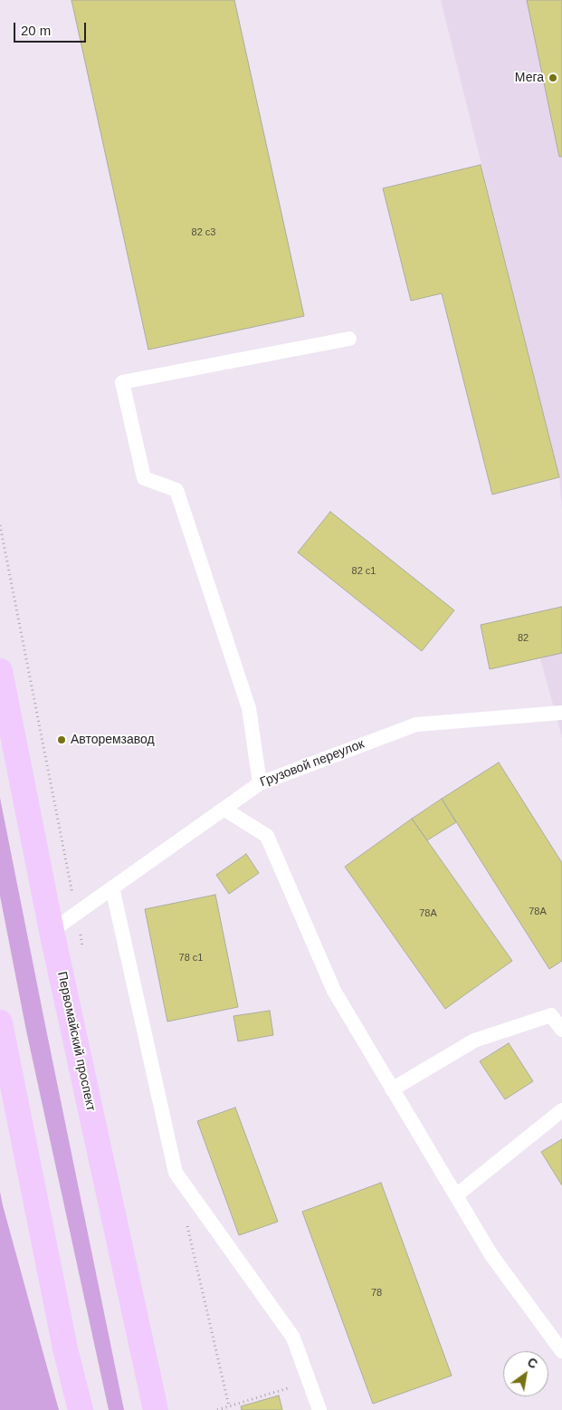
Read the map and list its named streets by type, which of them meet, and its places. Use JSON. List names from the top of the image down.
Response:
{
  "streets": {
    "main road": ["Первомайский проспект"],
    "lane": ["Грузовой переулок"]
  },
  "crossings": [
    ["Грузовой переулок", "Первомайский проспект"]
  ],
  "places": ["Мега", "Авторемзавод"],
  "house_numbers": [
    "82 с3",
    "82 с1",
    "82",
    "78А",
    "78А",
    "78 с1",
    "78"
  ],
  "scale_bar": "20 m",
  "north": "top right"
}
